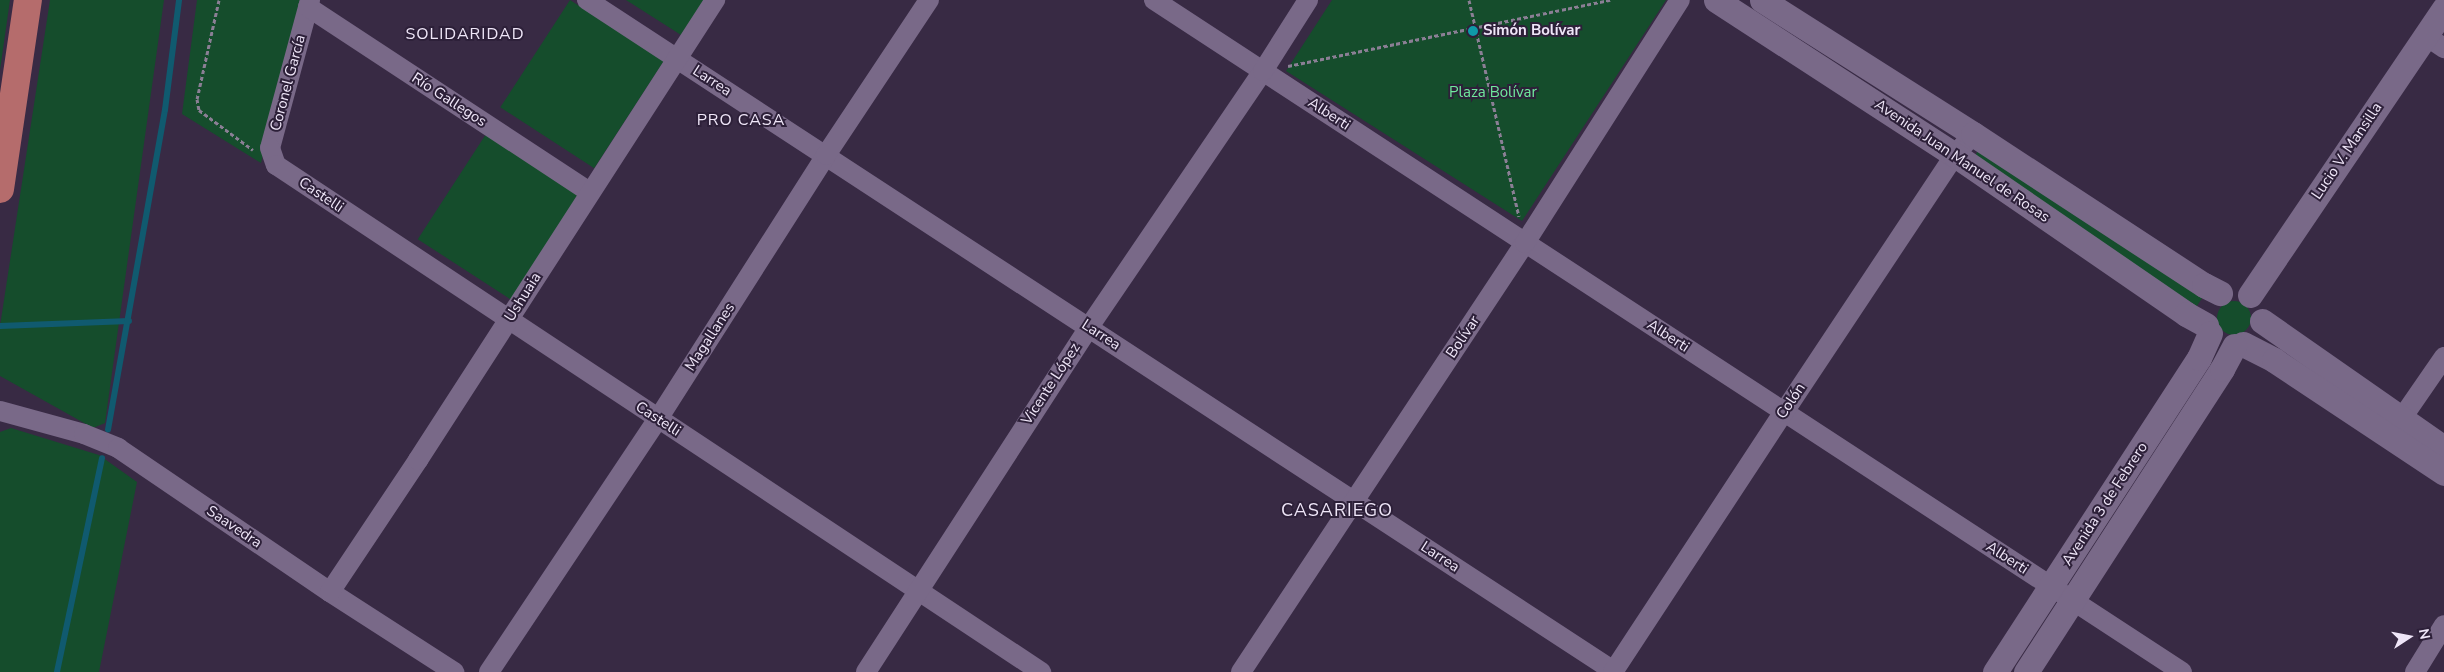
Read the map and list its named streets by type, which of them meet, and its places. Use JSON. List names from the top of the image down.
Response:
{
  "streets": {
    "street": [
      "Larrea",
      "Coronel García",
      "Río Gallegos",
      "Alberti",
      "Lucio V. Mansilla",
      "Avenida Juan Manuel de Rosas",
      "Castelli",
      "Ushuaia",
      "Magallanes",
      "Bolívar",
      "Vicente López",
      "Colón",
      "Avenida 3 de Febrero",
      "Saavedra"
    ]
  },
  "crossings": [
    ["Larrea", "Ushuaia"],
    ["Larrea", "Magallanes"],
    ["Larrea", "Bolívar"],
    ["Larrea", "Vicente López"],
    ["Larrea", "Colón"],
    ["Coronel García", "Río Gallegos"],
    ["Coronel García", "Castelli"],
    ["Río Gallegos", "Ushuaia"],
    ["Alberti", "Bolívar"],
    ["Alberti", "Vicente López"],
    ["Alberti", "Colón"],
    ["Alberti", "Avenida 3 de Febrero"],
    ["Lucio V. Mansilla", "Avenida Juan Manuel de Rosas"],
    ["Lucio V. Mansilla", "Avenida 3 de Febrero"],
    ["Avenida Juan Manuel de Rosas", "Colón"],
    ["Avenida Juan Manuel de Rosas", "Avenida 3 de Febrero"],
    ["Castelli", "Ushuaia"],
    ["Castelli", "Magallanes"],
    ["Castelli", "Vicente López"],
    ["Ushuaia", "Saavedra"]
  ],
  "districts": ["SOLIDARIDAD", "PRO CASA", "CASARIEGO"],
  "parks": ["Plaza Bolívar"],
  "places": ["Simón Bolívar"],
  "north": "right"
}
